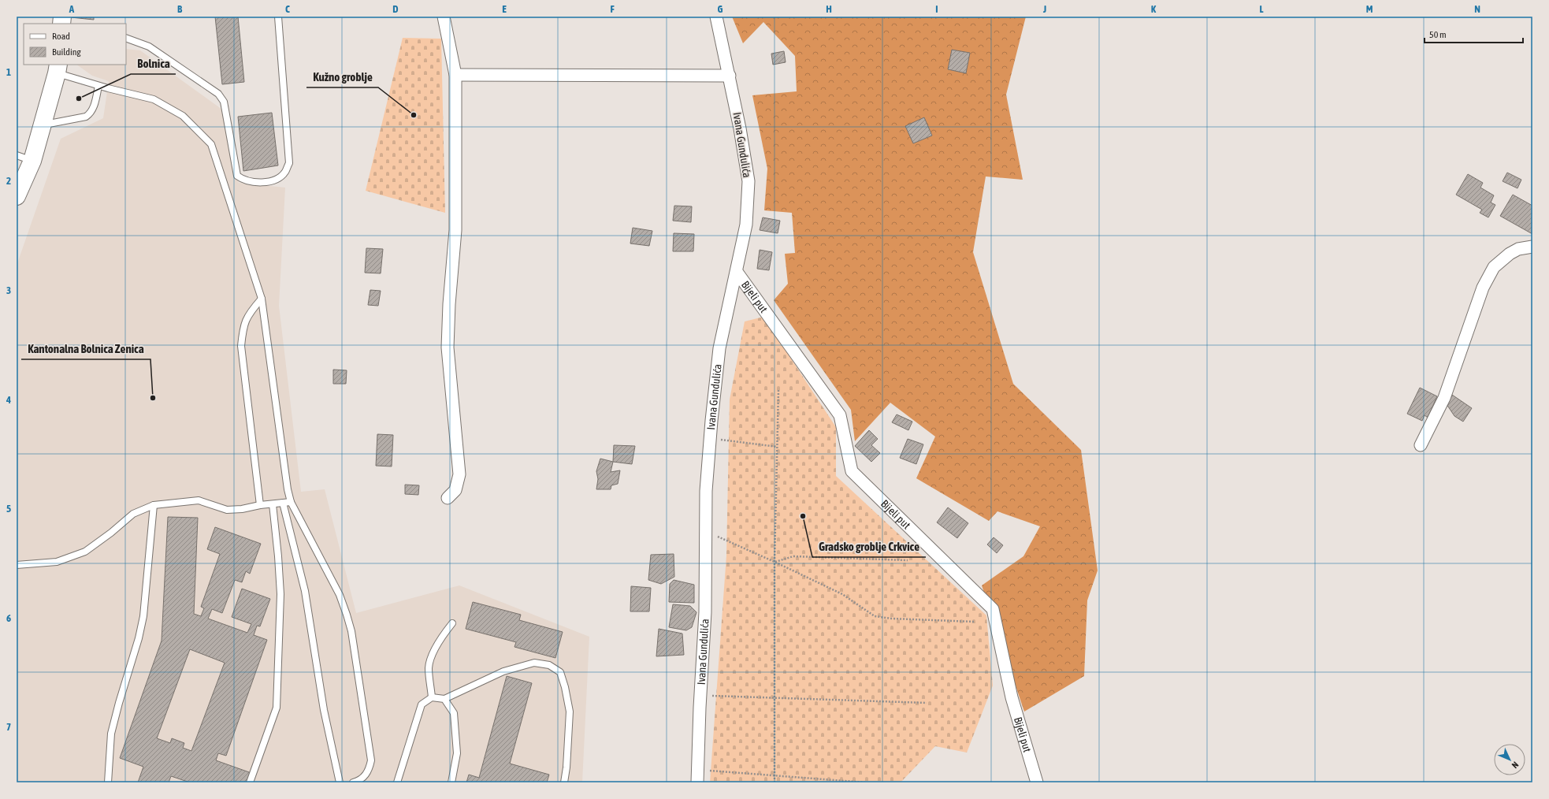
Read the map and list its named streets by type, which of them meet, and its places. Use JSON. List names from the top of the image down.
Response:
{
  "streets": {
    "street": ["Ivana Gundulića", "Bijeli put"]
  },
  "crossings": [
    ["Ivana Gundulića", "Bijeli put"]
  ],
  "places": [
    "Bolnica",
    "Kužno groblje",
    "Kantonalna Bolnica Zenica",
    "Gradsko groblje Crkvice"
  ],
  "legend": ["Road", "Building"],
  "scale_bar": "50 m",
  "north": "bottom right",
  "grid": {
    "columns": [
      "A",
      "B",
      "C",
      "D",
      "E",
      "F",
      "G",
      "H",
      "I",
      "J",
      "K",
      "L",
      "M",
      "N"
    ],
    "rows": [
      "1",
      "2",
      "3",
      "4",
      "5",
      "6",
      "7"
    ]
  }
}
